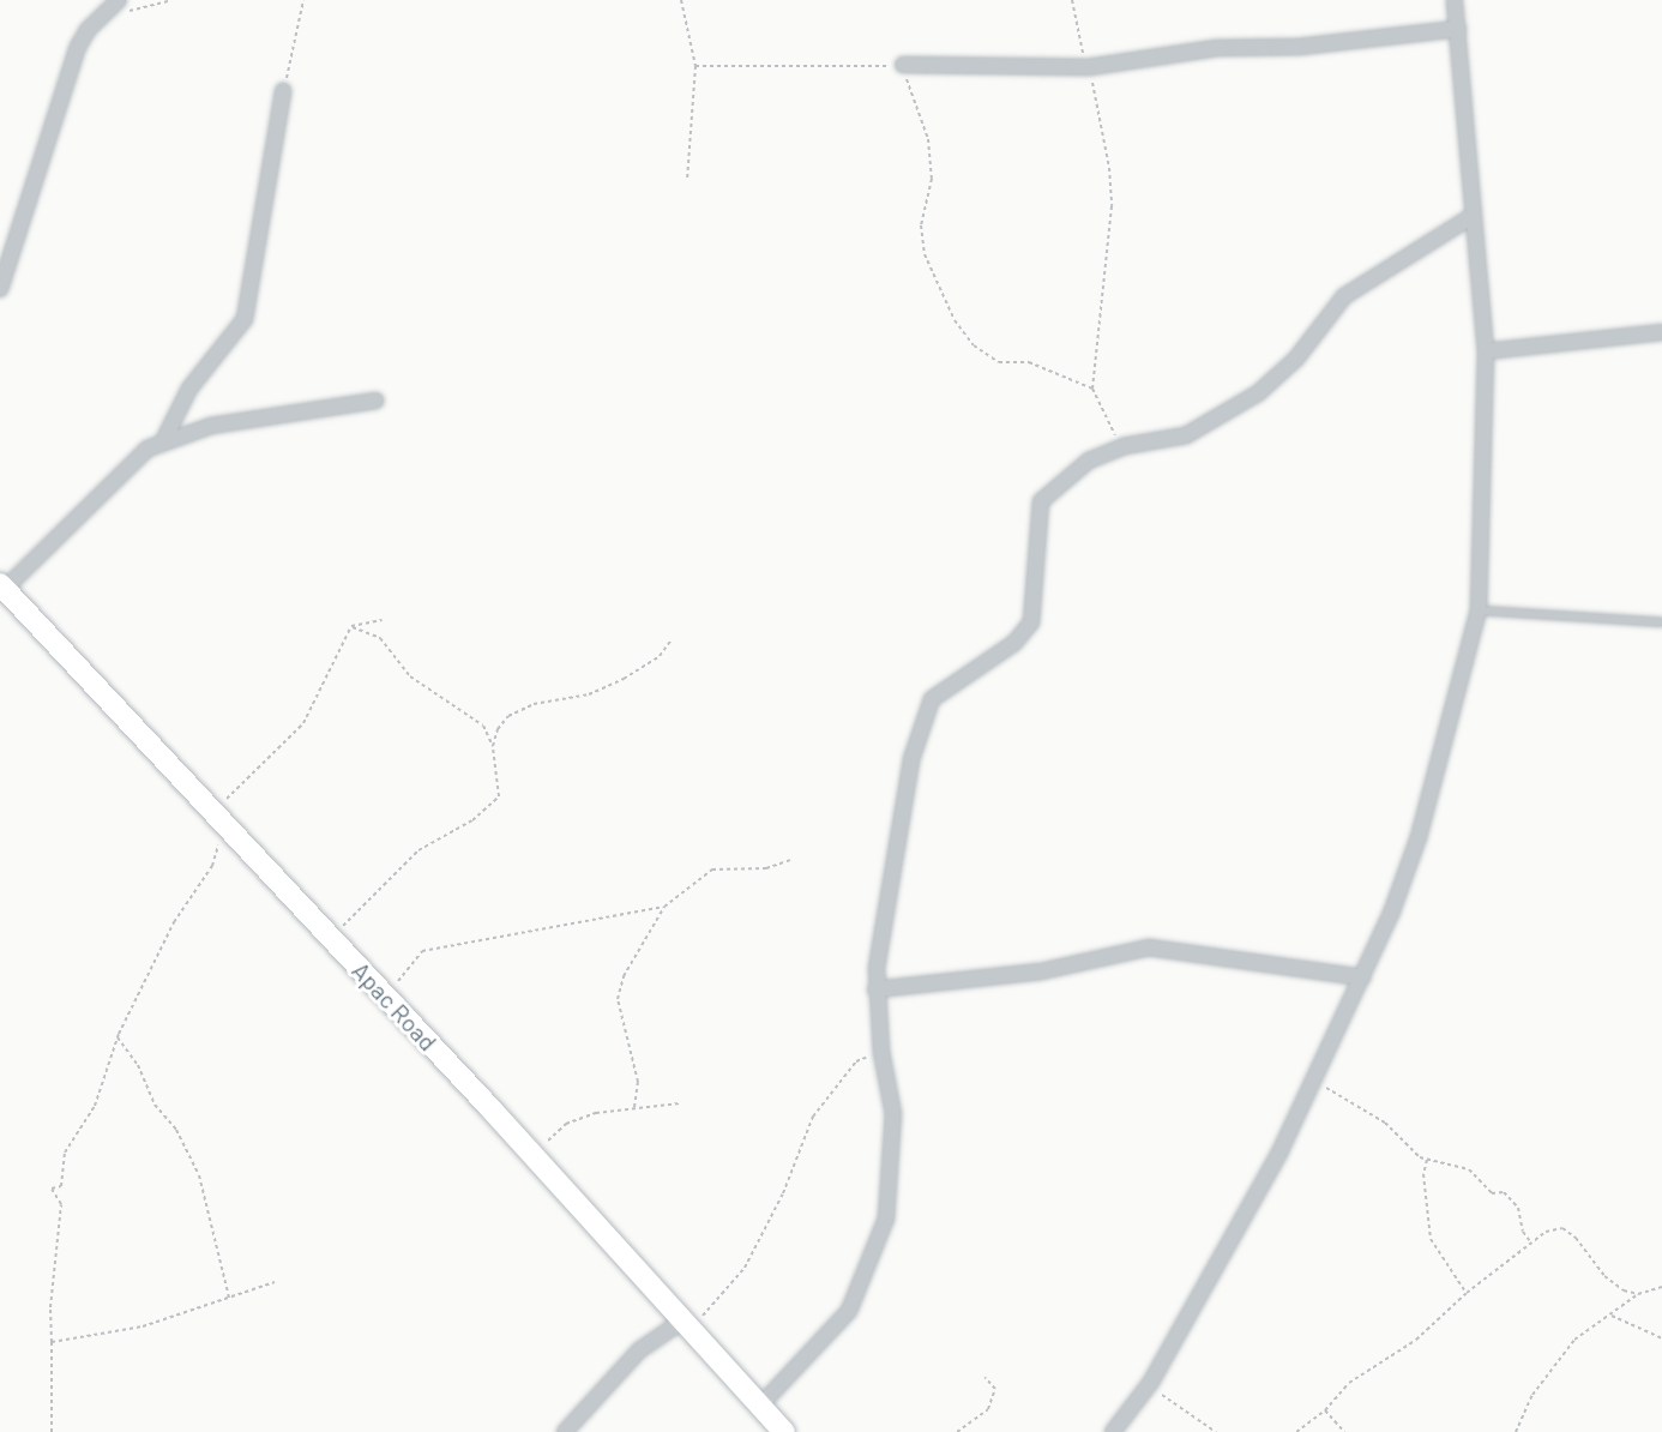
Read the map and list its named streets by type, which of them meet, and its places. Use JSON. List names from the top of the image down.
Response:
{
  "streets": {
    "main road": ["Apac Road"]
  }
}
